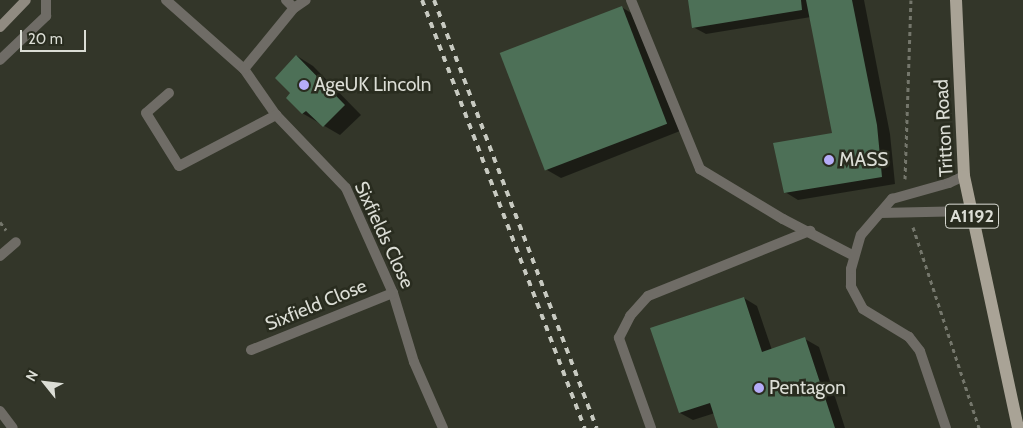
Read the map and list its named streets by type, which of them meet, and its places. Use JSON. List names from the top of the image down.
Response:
{
  "streets": {
    "main road": ["Tritton Road", "A1192"],
    "street": ["Sixfields Close", "Sixfield Close"]
  },
  "crossings": [
    ["Sixfields Close", "Sixfield Close"]
  ],
  "places": ["AgeUK Lincoln", "MASS", "Pentagon"],
  "scale_bar": "20 m",
  "north": "top left"
}
